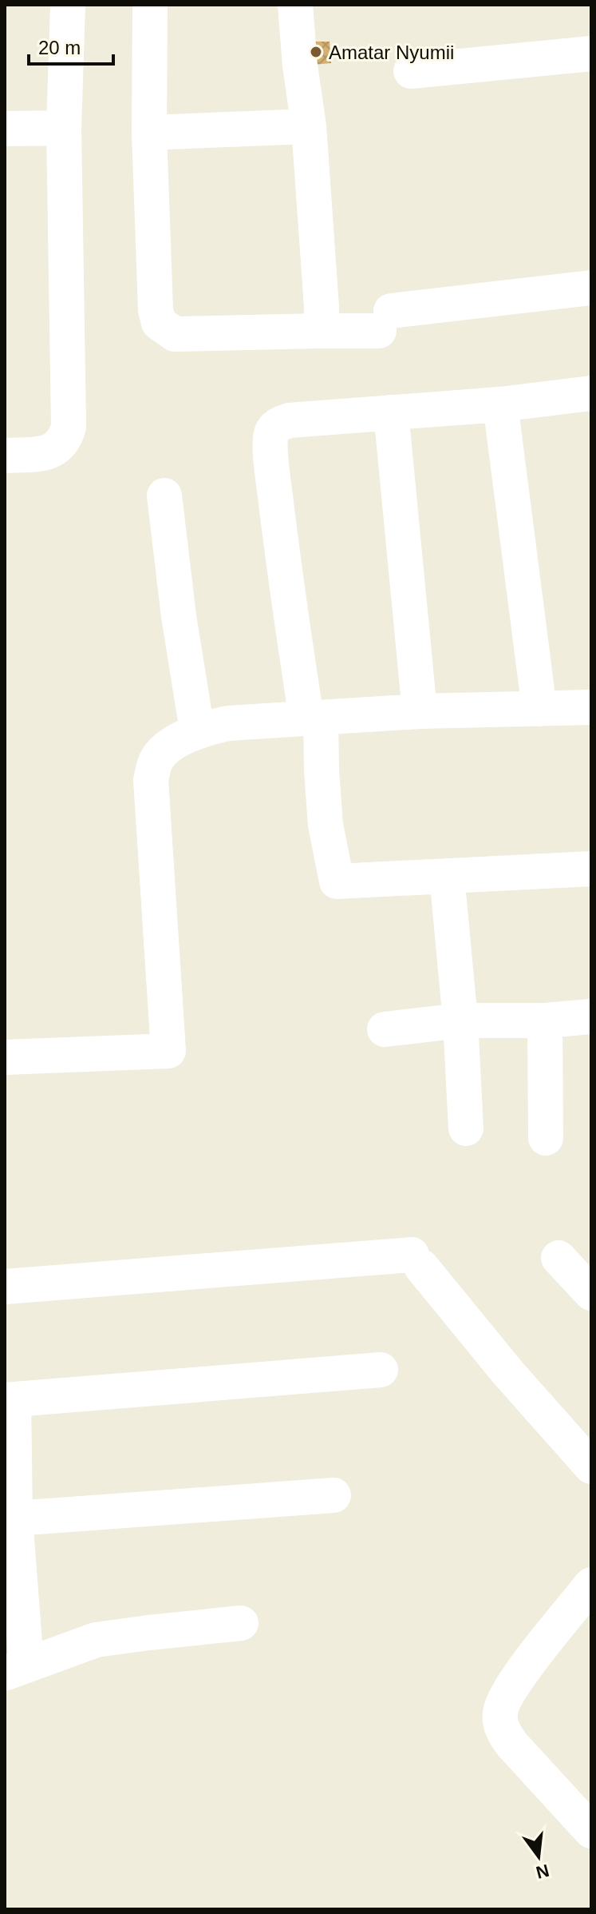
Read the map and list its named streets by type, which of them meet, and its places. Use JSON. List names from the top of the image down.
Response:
{
  "places": ["Amatar Nyumii"],
  "scale_bar": "20 m",
  "north": "bottom"
}
